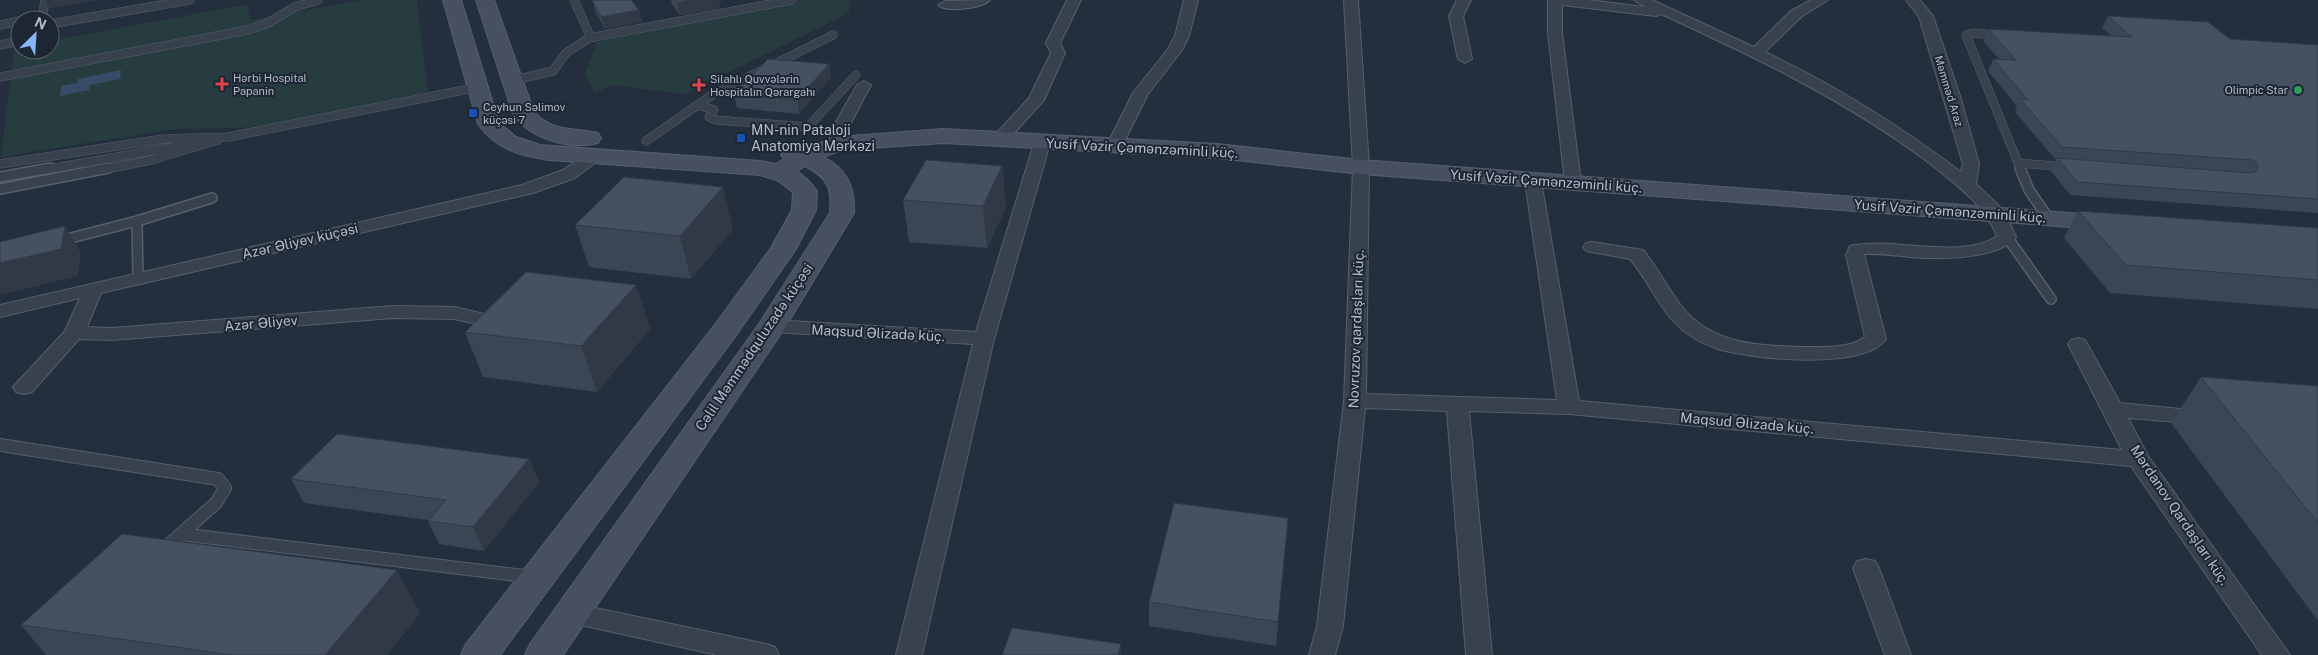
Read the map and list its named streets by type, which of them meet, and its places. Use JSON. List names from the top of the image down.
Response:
{
  "streets": {
    "main road": ["Yusif Vəzir Çəmənzəminli küç.", "Cəlil Məmmədquluzadə küçəsi"],
    "street": [
      "Məmməd Araz",
      "Azər Əliyev küçəsi",
      "Azər Əliyev",
      "Novruzov qardaşları küç.",
      "Maqsud Əlizadə küç.",
      "Mərdanov Qardaşları küç."
    ]
  },
  "crossings": [
    ["Yusif Vəzir Çəmənzəminli küç.", "Novruzov qardaşları küç."],
    ["Yusif Vəzir Çəmənzəminli küç.", "Cəlil Məmmədquluzadə küçəsi"],
    ["Novruzov qardaşları küç.", "Maqsud Əlizadə küç."],
    ["Maqsud Əlizadə küç.", "Cəlil Məmmədquluzadə küçəsi"],
    ["Maqsud Əlizadə küç.", "Mərdanov Qardaşları küç."]
  ],
  "places": {
    "health": ["Hərbi Hospital Papanin", "Silahlı Quvvələrin Hospitalın Qərargahı"],
    "other": ["Olimpic Star"],
    "transit": ["Ceyhun Səlimov küçəsi 7", "MN-nin Pataloji Anatomiya Mərkəzi"]
  },
  "north": "top right"
}
